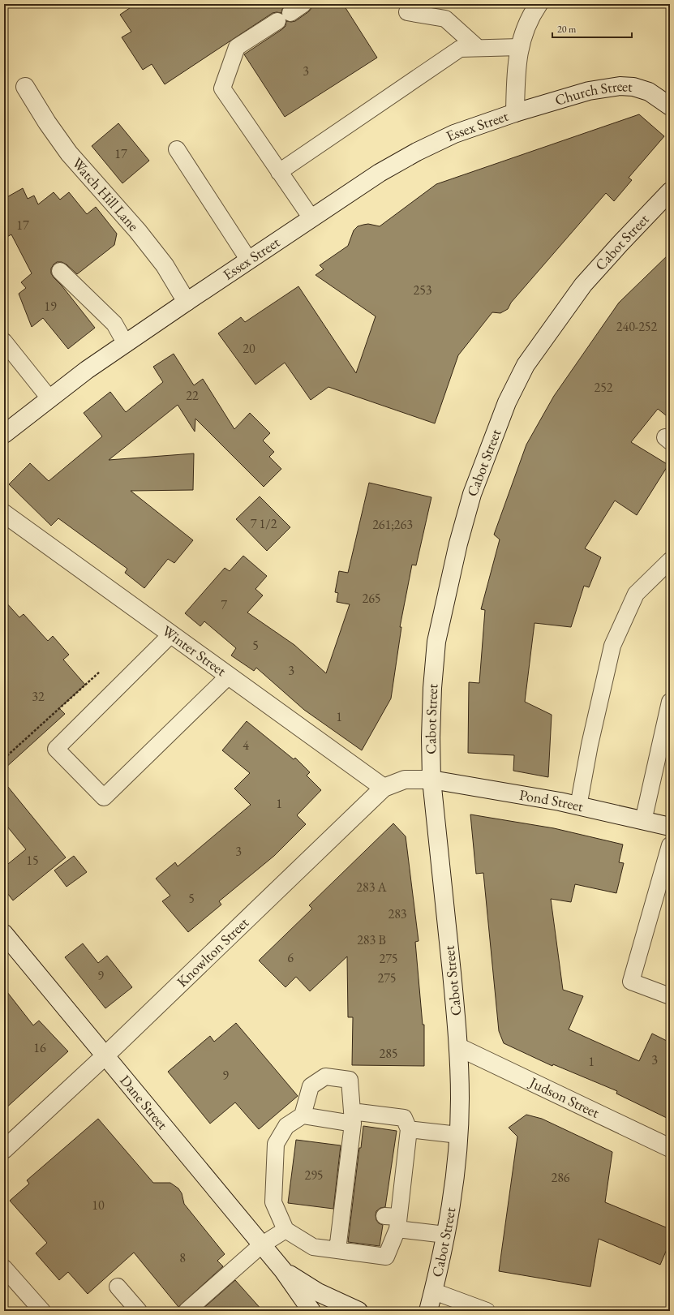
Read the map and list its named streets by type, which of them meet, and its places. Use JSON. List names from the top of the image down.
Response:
{
  "streets": {
    "main road": [
      "Church Street",
      "Essex Street",
      "Watch Hill Lane",
      "Cabot Street",
      "Winter Street",
      "Pond Street",
      "Knowlton Street",
      "Judson Street",
      "Dane Street"
    ]
  },
  "crossings": [
    ["Church Street", "Essex Street"],
    ["Essex Street", "Watch Hill Lane"],
    ["Cabot Street", "Pond Street"],
    ["Cabot Street", "Knowlton Street"],
    ["Cabot Street", "Judson Street"],
    ["Winter Street", "Knowlton Street"],
    ["Pond Street", "Knowlton Street"],
    ["Knowlton Street", "Dane Street"]
  ],
  "house_numbers": [
    "3",
    "17",
    "17",
    "253",
    "19",
    "240-252",
    "20",
    "252",
    "22",
    "7 1/2",
    "261;263",
    "265",
    "7",
    "5",
    "3",
    "32",
    "1",
    "4",
    "1",
    "3",
    "15",
    "283 A",
    "5",
    "283",
    "283 B",
    "6",
    "275",
    "9",
    "275",
    "16",
    "285",
    "3",
    "1",
    "9",
    "295",
    "286",
    "10",
    "8"
  ],
  "scale_bar": "20 m"
}
